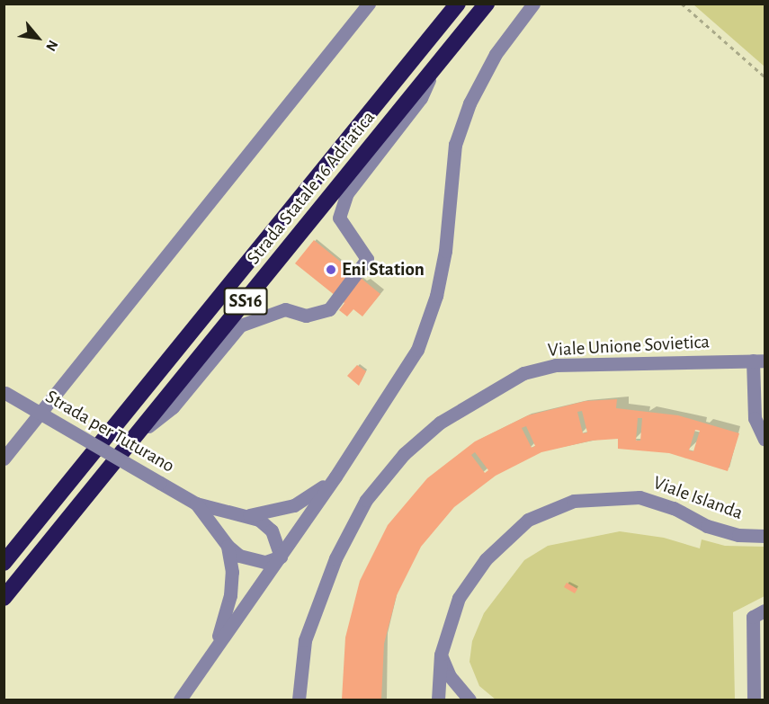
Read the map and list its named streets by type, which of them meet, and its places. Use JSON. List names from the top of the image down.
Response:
{
  "streets": {
    "highway": ["Strada Statale 16 Adriatica", "SS16"],
    "street": ["Viale Unione Sovietica", "Strada per Tuturano", "Viale Islanda"]
  },
  "places": ["Eni Station"],
  "north": "bottom right"
}
